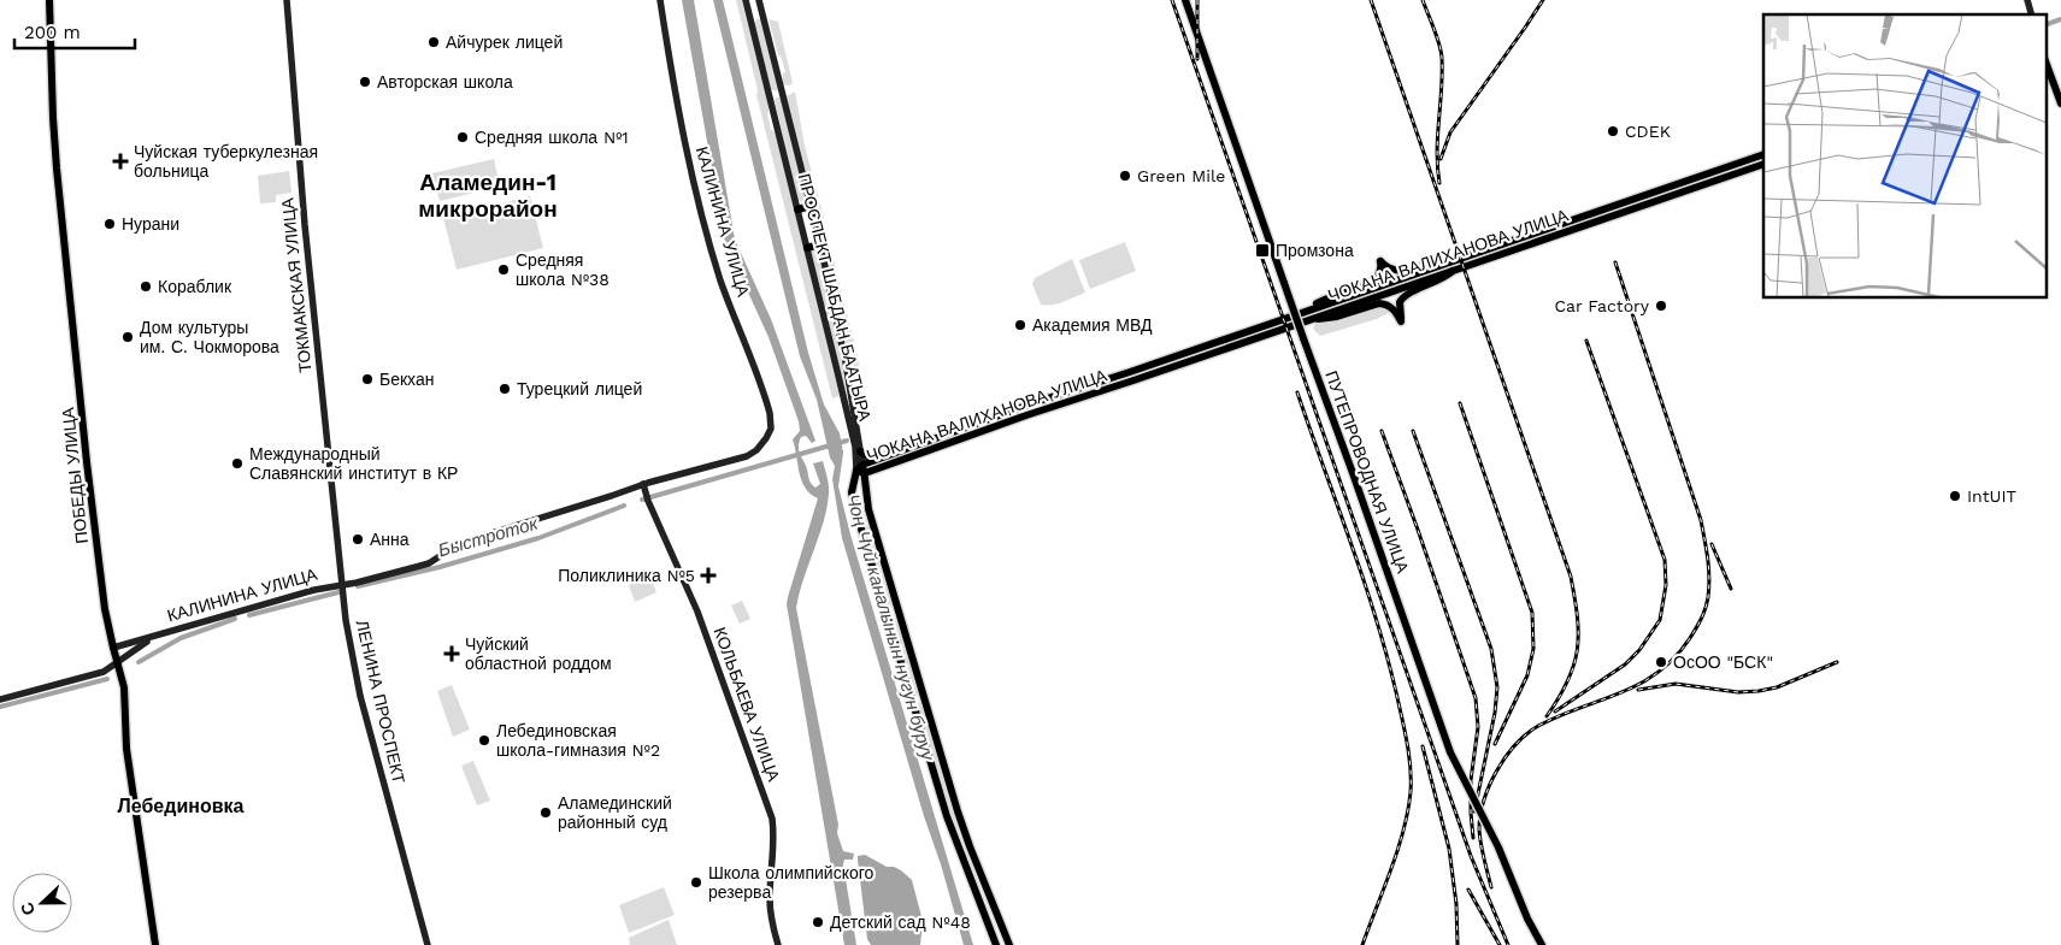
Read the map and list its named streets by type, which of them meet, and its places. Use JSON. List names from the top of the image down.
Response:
{
  "streets": {
    "main road": [
      "КАЛИНИНА УЛИЦА",
      "ЧОКАНА ВАЛИХАНОВА УЛИЦА",
      "ТОКМАКСКАЯ УЛИЦА",
      "ПРОСПЕКТ ШАБДАН БААТЫРА",
      "ПУТЕПРОВОДНАЯ УЛИЦА",
      "ПОБЕДЫ УЛИЦА",
      "ЛЕНИНА ПРОСПЕКТ",
      "КОЛЬБАЕВА УЛИЦА"
    ]
  },
  "crossings": [
    ["КАЛИНИНА УЛИЦА", "ПОБЕДЫ УЛИЦА"],
    ["КАЛИНИНА УЛИЦА", "ЛЕНИНА ПРОСПЕКТ"],
    ["КАЛИНИНА УЛИЦА", "КОЛЬБАЕВА УЛИЦА"],
    ["ЧОКАНА ВАЛИХАНОВА УЛИЦА", "ПРОСПЕКТ ШАБДАН БААТЫРА"],
    ["ТОКМАКСКАЯ УЛИЦА", "ЛЕНИНА ПРОСПЕКТ"]
  ],
  "districts": ["Аламедин-1 микрорайон", "Лебединовка"],
  "water": ["Быстроток", "Чоң Чүй каналынын нугун буруу"],
  "places": {
    "other": [
      "Айчурек лицей",
      "Авторская школа",
      "CDEK",
      "Средняя школа №1",
      "Green Mile",
      "Нурани",
      "Средняя школа №38",
      "Кораблик",
      "Car Factory",
      "Академия МВД",
      "Дом культуры им. С. Чокморова",
      "Бекхан",
      "Турецкий лицей",
      "Международный Славянский институт в КР",
      "IntUIT",
      "Анна",
      "ОсОО \"БСК\"",
      "Лебединовская школа-гимназия №2",
      "Аламединский районный суд",
      "Школа олимпийского резерва",
      "Детский сад №48"
    ],
    "health": ["Чуйская туберкулезная больница", "Поликлиника №5", "Чуйский областной роддом"],
    "transit": ["Промзона"]
  },
  "scale_bar": "200 m",
  "north": "left"
}
